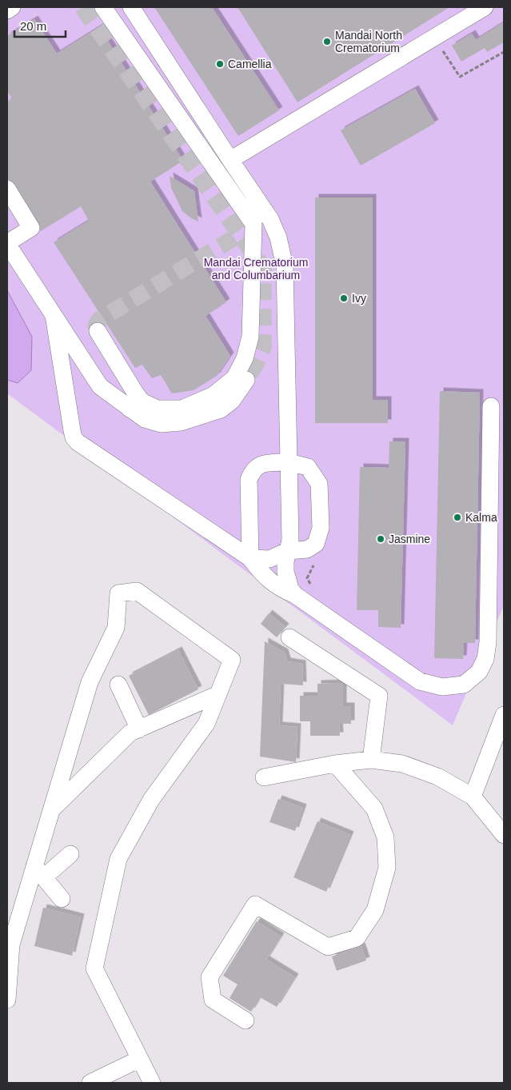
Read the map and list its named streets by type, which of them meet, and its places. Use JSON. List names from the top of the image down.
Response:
{
  "parks": ["Mandai Crematorium and Columbarium"],
  "places": [
    "Mandai North Crematorium",
    "Camellia",
    "Ivy",
    "Kalma",
    "Jasmine"
  ],
  "scale_bar": "20 m"
}
